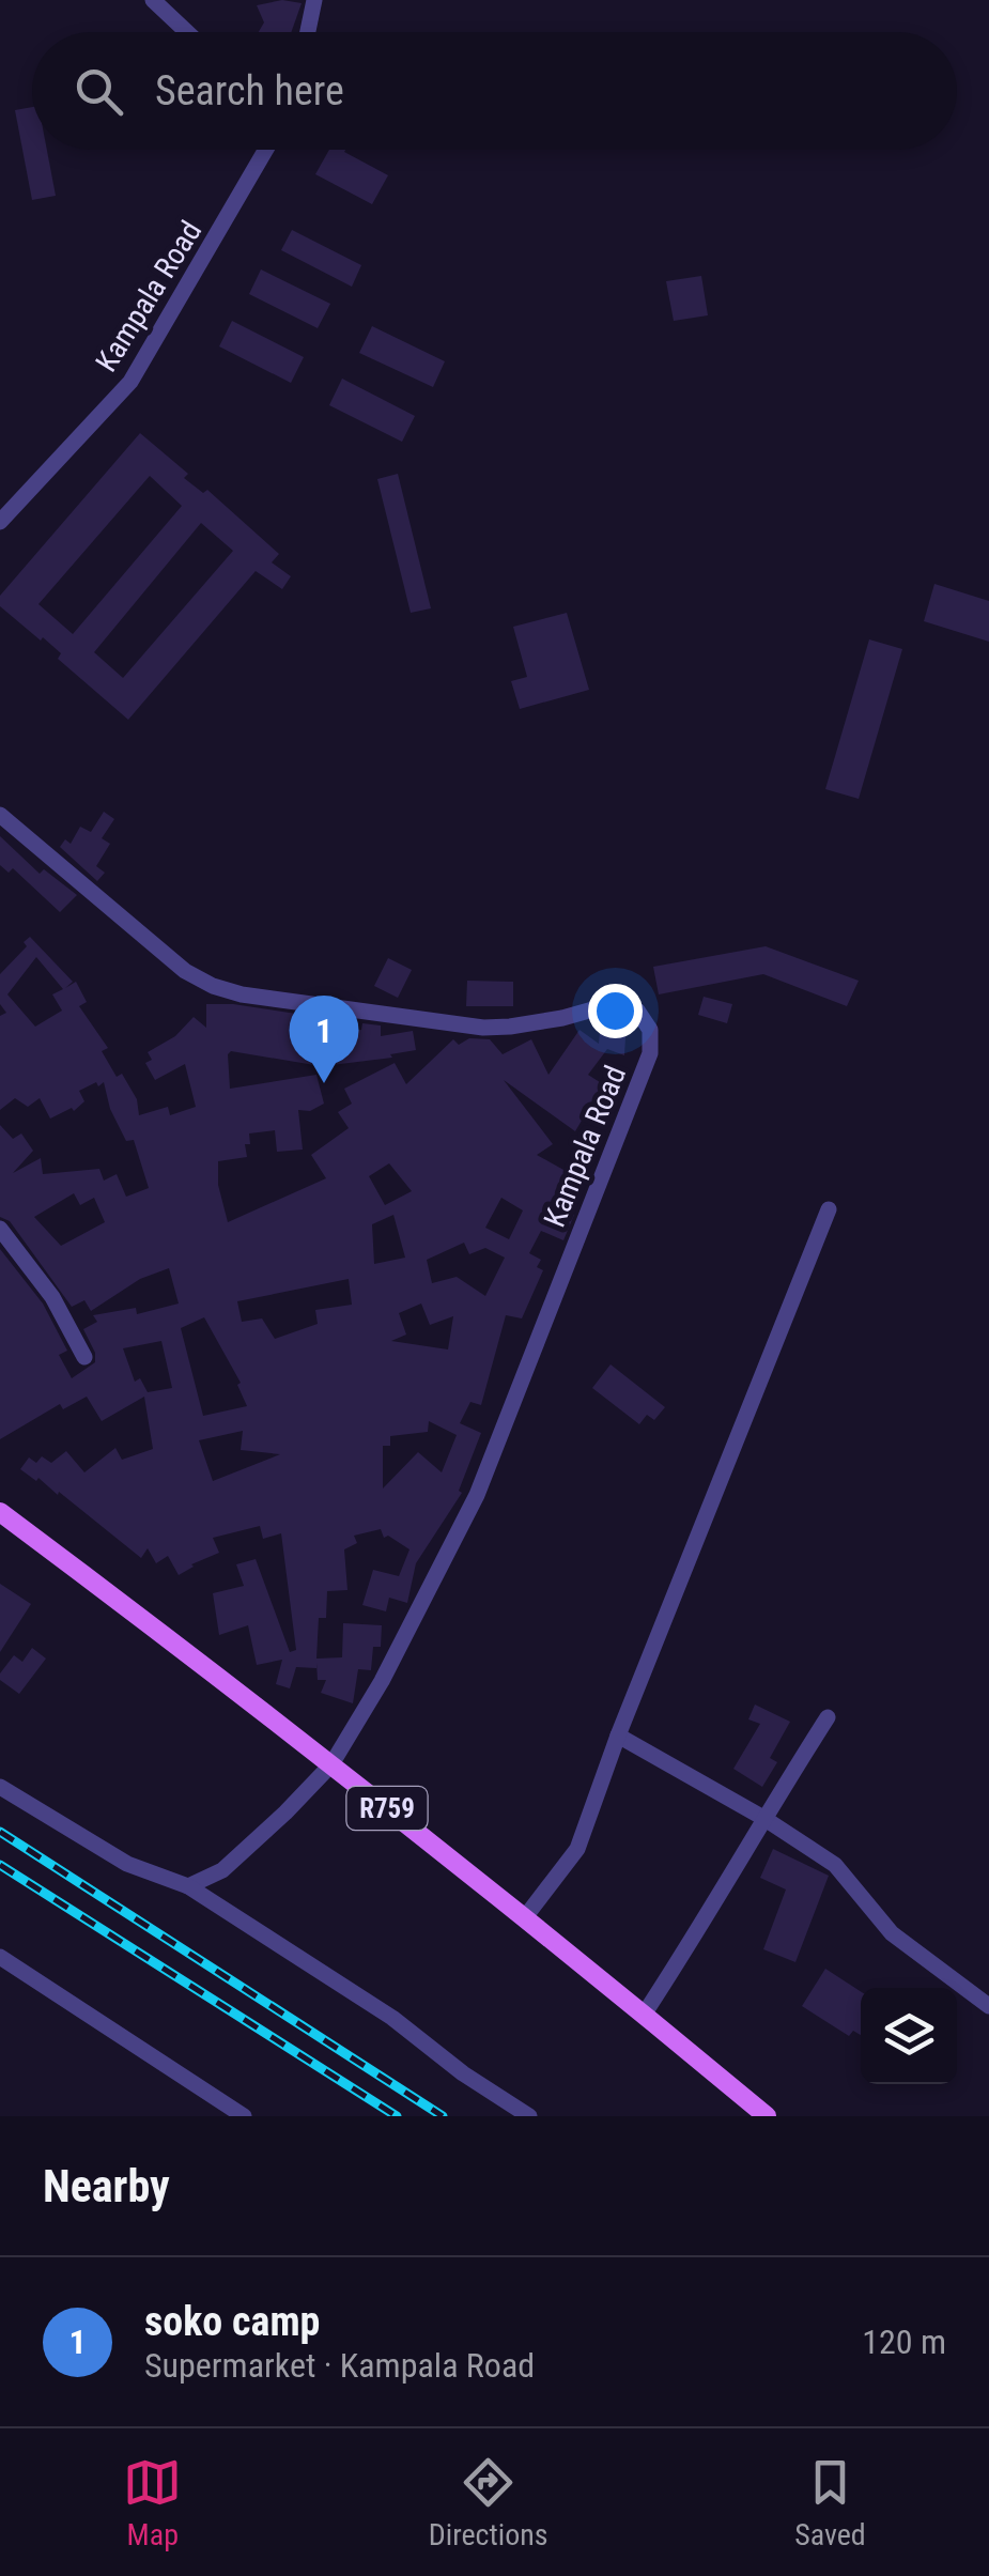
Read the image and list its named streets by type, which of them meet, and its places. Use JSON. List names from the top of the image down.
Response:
{
  "streets": {
    "main road": ["R759"],
    "street": ["Kampala Road"]
  },
  "crossings": [
    ["Kampala Road", "R759"]
  ],
  "page": {
    "search": "Search here",
    "pins": "1",
    "heading": "Nearby",
    "list": [
      {
        "mark": "1",
        "name": "soko camp",
        "note": "Supermarket · Kampala Road",
        "value": "120 m"
      }
    ],
    "nav": ["Map", "Directions", "Saved"]
  }
}
